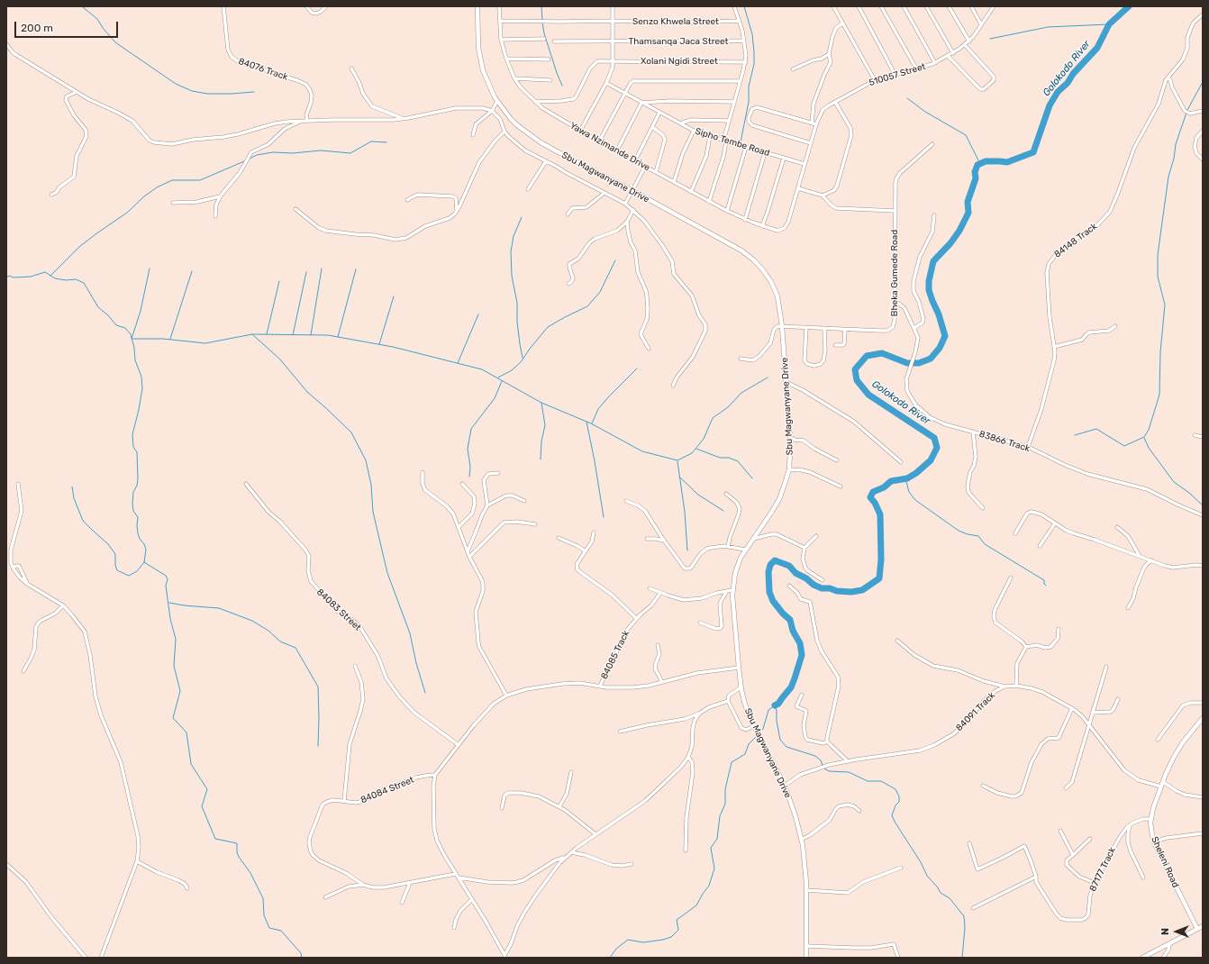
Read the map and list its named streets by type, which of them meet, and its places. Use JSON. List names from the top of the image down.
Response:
{
  "streets": {
    "main road": ["Sbu Magwanyane Drive", "Sheleni Road"],
    "street": [
      "Senzo Khwela Street",
      "Thamsanqa Jaca Street",
      "Xolani Ngidi Street",
      "84076 Track",
      "510057 Street",
      "Sipho Tembe Road",
      "Yawa Nzimande Drive",
      "84148 Track",
      "Bheka Gumede Road",
      "83866 Track",
      "84083 Street",
      "84085 Track",
      "84091 Track",
      "84084 Street",
      "87177 Track"
    ]
  },
  "crossings": [
    ["Senzo Khwela Street", "Yawa Nzimande Drive"],
    ["Xolani Ngidi Street", "Yawa Nzimande Drive"],
    ["510057 Street", "Sipho Tembe Road"],
    ["510057 Street", "Yawa Nzimande Drive"],
    ["Sbu Magwanyane Drive", "Bheka Gumede Road"],
    ["Sbu Magwanyane Drive", "84091 Track"],
    ["84148 Track", "83866 Track"],
    ["Bheka Gumede Road", "83866 Track"],
    ["84091 Track", "Sheleni Road"],
    ["Sheleni Road", "87177 Track"]
  ],
  "water": ["Golokodo River"],
  "scale_bar": "200 m",
  "north": "left"
}
